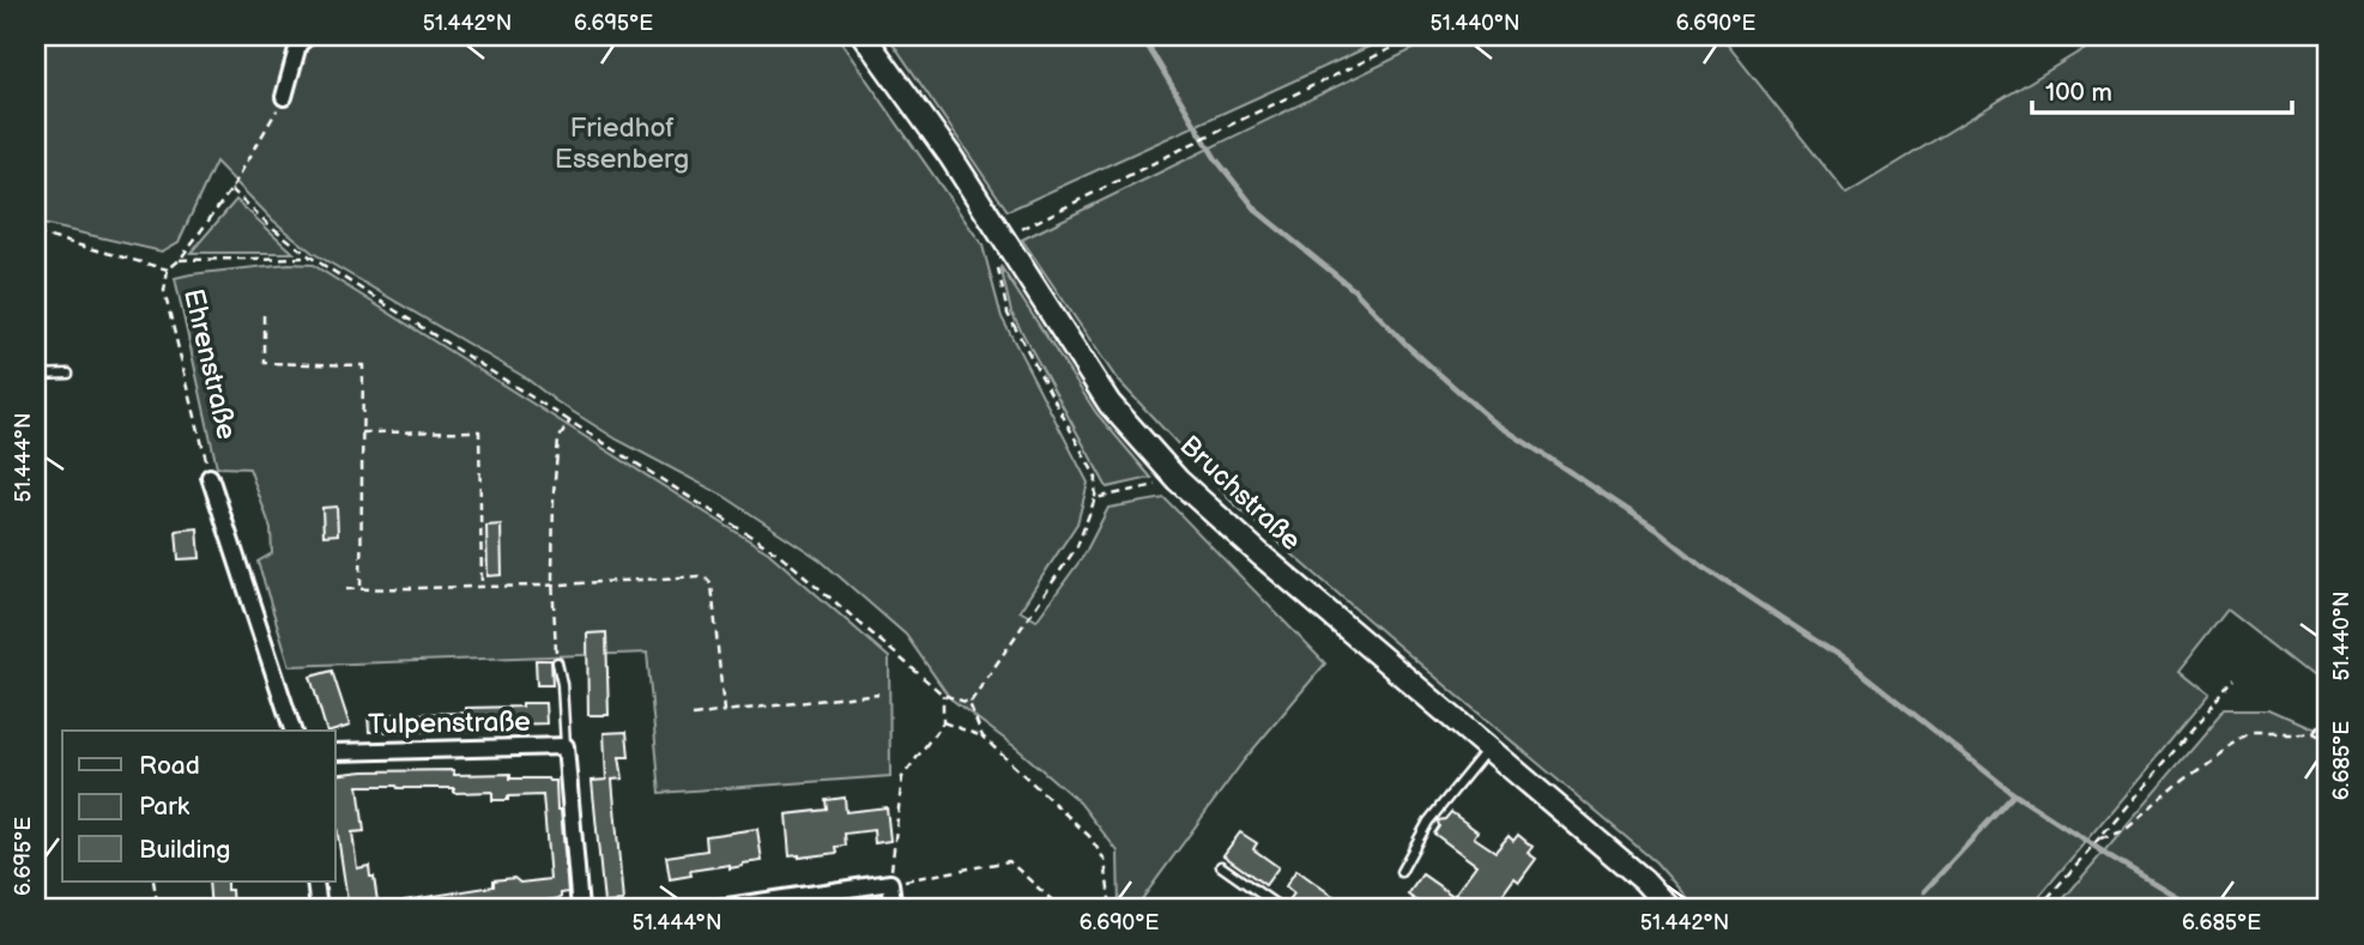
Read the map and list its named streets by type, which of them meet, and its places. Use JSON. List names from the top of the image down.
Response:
{
  "streets": {
    "street": ["Ehrenstraße", "Bruchstraße", "Tulpenstraße"]
  },
  "parks": ["Friedhof Essenberg"],
  "legend": ["Road", "Park", "Building"],
  "scale_bar": "100 m",
  "coordinates": [
    "51.442°N",
    "6.695°E",
    "51.440°N",
    "6.690°E",
    "51.444°N",
    "6.685°E"
  ]
}
